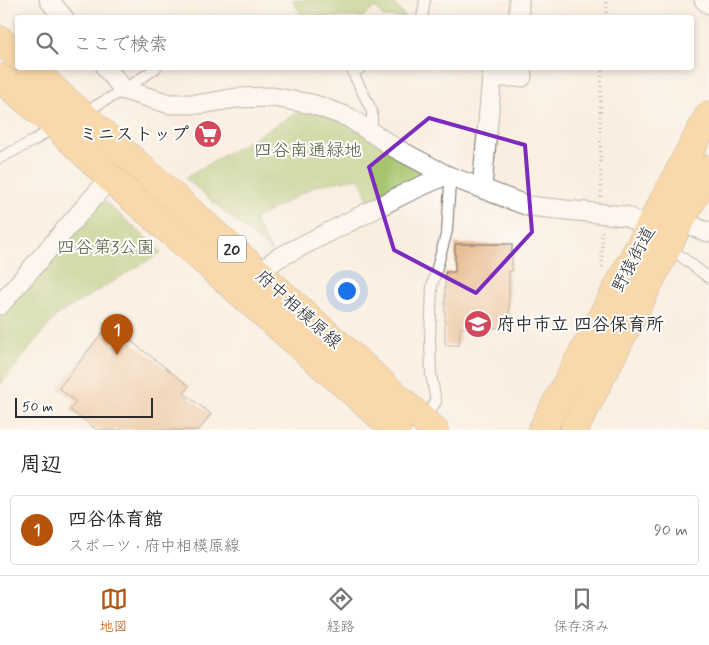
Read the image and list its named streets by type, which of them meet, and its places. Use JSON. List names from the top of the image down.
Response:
{
  "streets": {
    "main road": ["20", "野猿街道", "府中相模原線"]
  },
  "parks": ["四谷南通緑地", "四谷第3公園"],
  "places": {
    "supermarket": ["ミニストップ"],
    "school or university": ["府中市立 四谷保育所"]
  },
  "scale_bar": "50 m",
  "page": {
    "search": "ここで検索",
    "pins": "1",
    "scale": "50 m",
    "heading": "周辺",
    "list": [
      {
        "mark": "1",
        "name": "四谷体育館",
        "note": "スポーツ · 府中相模原線",
        "value": "90 m"
      }
    ],
    "nav": ["地図", "経路", "保存済み"]
  }
}
